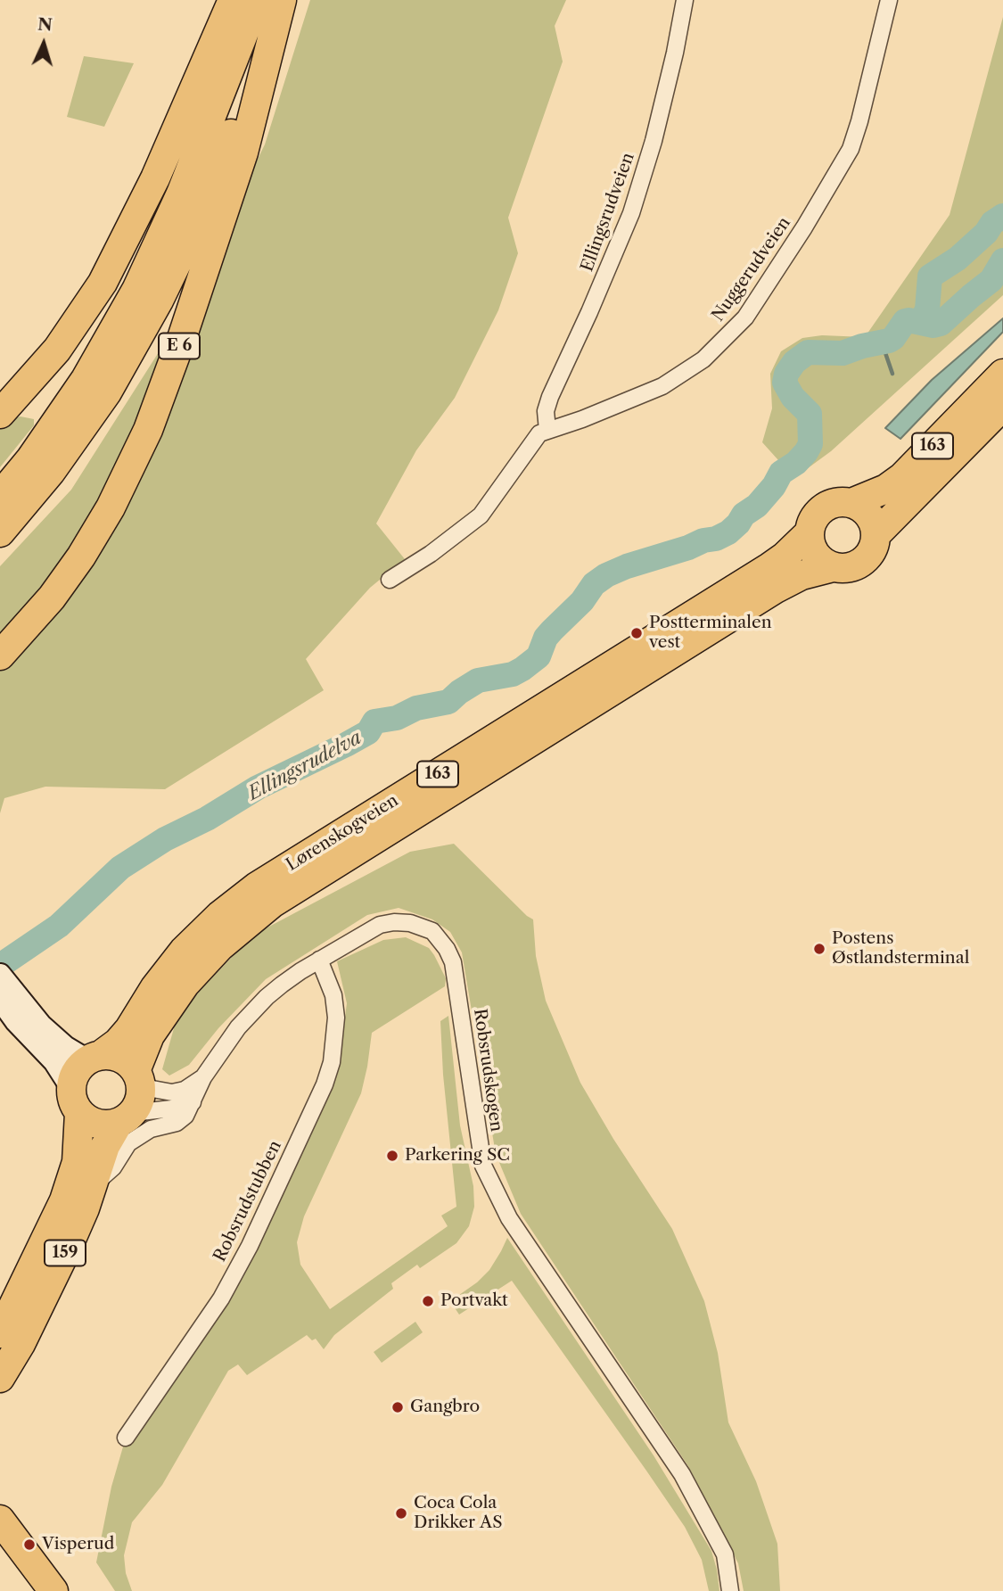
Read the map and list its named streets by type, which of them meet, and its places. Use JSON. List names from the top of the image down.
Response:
{
  "streets": {
    "highway": [
      "E 6",
      "163",
      "Lørenskogveien",
      "159"
    ],
    "street": [
      "Ellingsrudveien",
      "Nuggerudveien",
      "Robsrudskogen",
      "Robsrudstubben"
    ]
  },
  "crossings": [
    ["Ellingsrudveien", "Nuggerudveien"],
    ["163", "Lørenskogveien"],
    ["Lørenskogveien", "Robsrudskogen"],
    ["Lørenskogveien", "159"],
    ["Robsrudskogen", "Robsrudstubben"],
    ["Robsrudskogen", "159"]
  ],
  "water": ["Ellingsrudelva"],
  "places": [
    "Postterminalen vest",
    "Postens Østlandsterminal",
    "Parkering SC",
    "Portvakt",
    "Gangbro",
    "Coca Cola Drikker AS",
    "Visperud"
  ],
  "north": "top"
}
